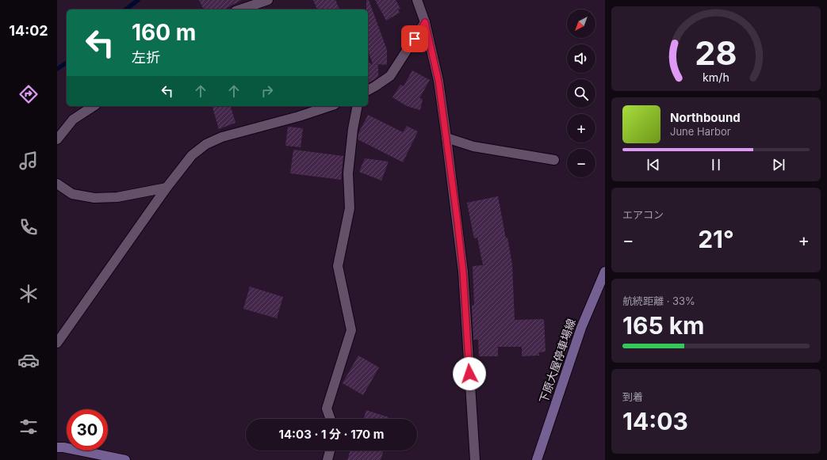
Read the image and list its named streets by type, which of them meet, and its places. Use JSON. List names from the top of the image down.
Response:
{
  "streets": {
    "main road": ["下原大屋停車場線"]
  },
  "north": "bottom left",
  "page": {
    "tabs": "14:02",
    "map_buttons": ["+", "−"],
    "turn": ["160 m", "左折"],
    "song": ["Northbound", "June Harbor"],
    "tile": [
      "エアコン",
      ["航続距離 · 33%", "165 km"],
      ["到着", "14:03"]
    ],
    "heat": ["−", "21°", "+"],
    "limit": "30",
    "trip": "14:03 · 1 分 · 170 m",
    "gauge": ["28", "km/h"]
  }
}
